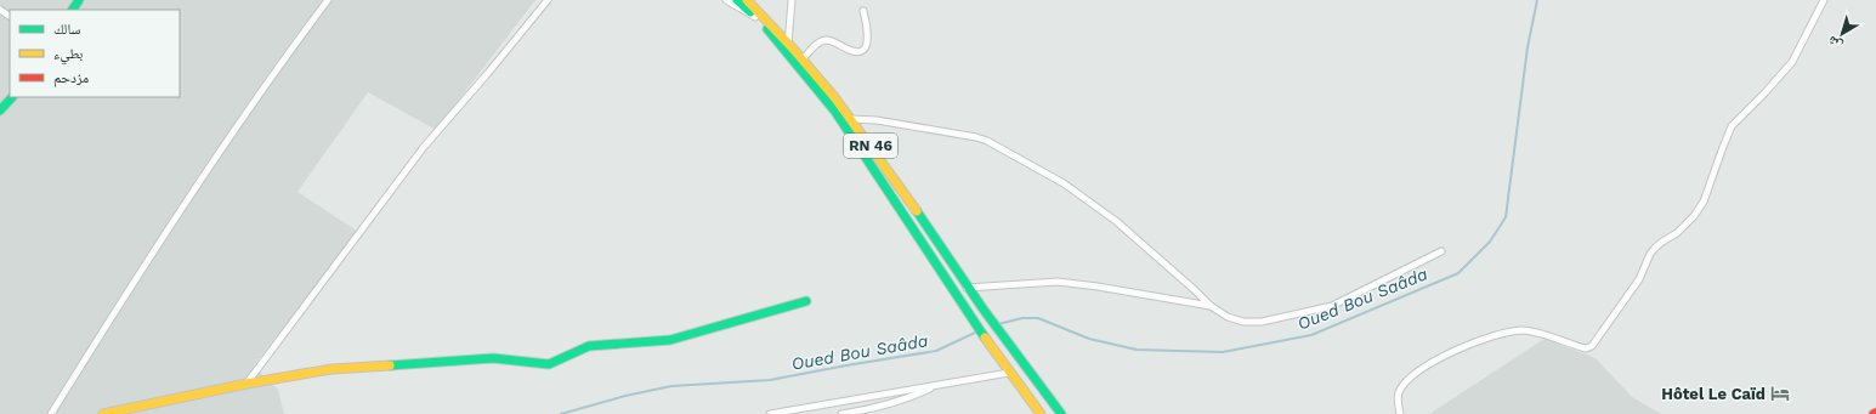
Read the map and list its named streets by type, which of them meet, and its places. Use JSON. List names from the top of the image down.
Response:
{
  "streets": {
    "main road": ["RN 46"]
  },
  "water": ["Oued Bou Saâda"],
  "places": {
    "hotel": ["Hôtel Le Caïd"]
  },
  "legend": ["سالك", "بطيء", "مزدحم"],
  "north": "bottom left"
}
